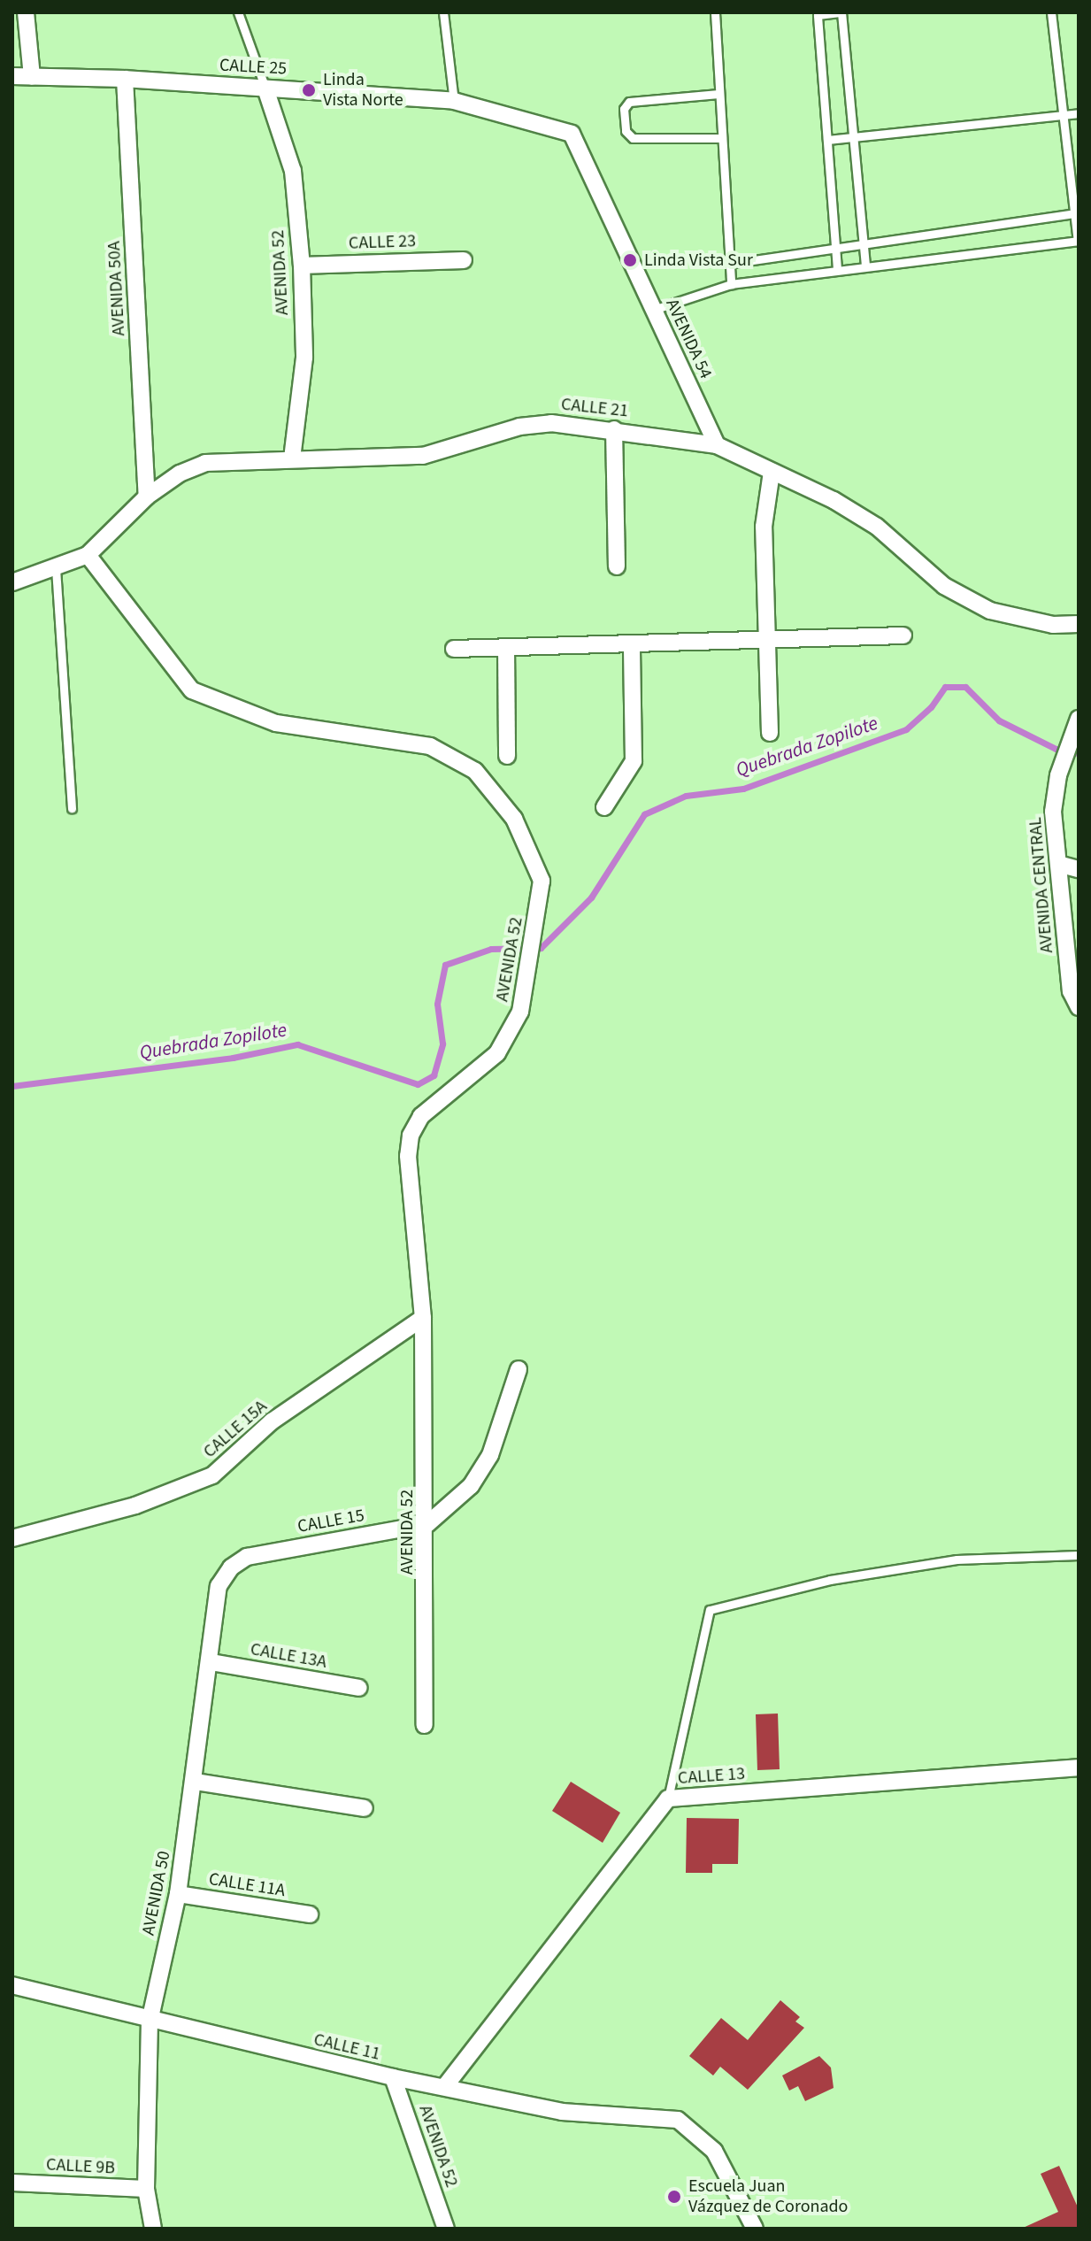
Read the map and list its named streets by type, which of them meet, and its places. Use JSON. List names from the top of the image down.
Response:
{
  "streets": {
    "street": [
      "CALLE 25",
      "CALLE 23",
      "AVENIDA 52",
      "AVENIDA 50A",
      "AVENIDA 54",
      "CALLE 21",
      "AVENIDA CENTRAL",
      "CALLE 15A",
      "CALLE 15",
      "CALLE 13A",
      "CALLE 13",
      "CALLE 11A",
      "AVENIDA 50",
      "CALLE 11",
      "CALLE 9B"
    ]
  },
  "crossings": [
    ["CALLE 25", "AVENIDA 52"],
    ["CALLE 25", "AVENIDA 50A"],
    ["CALLE 25", "AVENIDA 54"],
    ["CALLE 23", "AVENIDA 52"],
    ["AVENIDA 52", "CALLE 21"],
    ["AVENIDA 52", "CALLE 15A"],
    ["AVENIDA 52", "CALLE 15"],
    ["AVENIDA 52", "CALLE 11"],
    ["AVENIDA 50A", "CALLE 21"],
    ["AVENIDA 54", "CALLE 21"],
    ["CALLE 15", "AVENIDA 50"],
    ["CALLE 13A", "AVENIDA 50"],
    ["CALLE 13", "CALLE 11"],
    ["CALLE 11A", "AVENIDA 50"],
    ["AVENIDA 50", "CALLE 11"],
    ["AVENIDA 50", "CALLE 9B"]
  ],
  "water": ["Quebrada Zopilote"],
  "places": ["Linda Vista Norte", "Linda Vista Sur", "Escuela Juan Vázquez de Coronado"]
}
